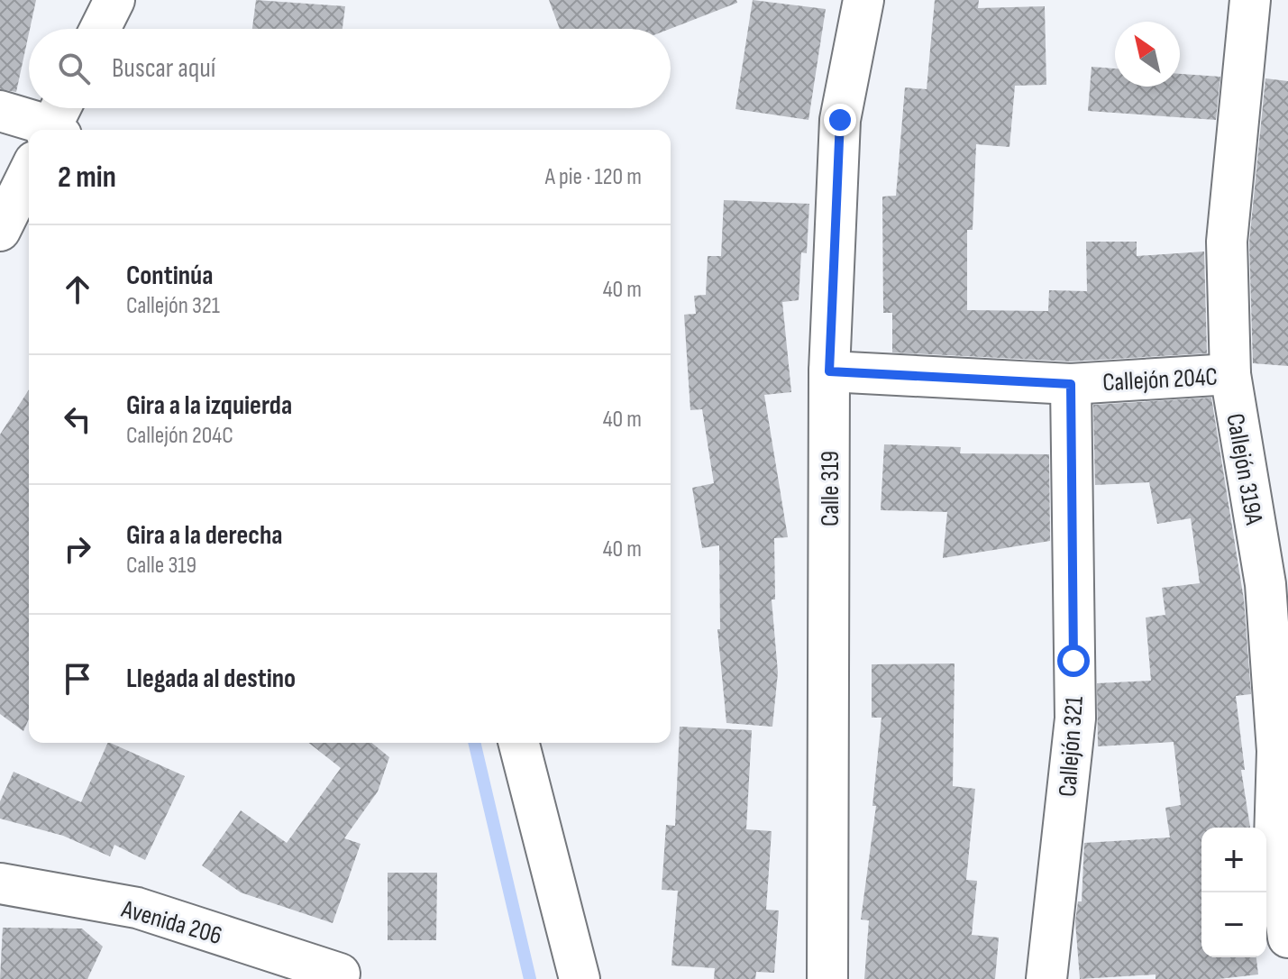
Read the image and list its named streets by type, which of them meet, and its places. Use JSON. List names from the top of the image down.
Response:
{
  "streets": {
    "street": [
      "Callejón 204C",
      "Callejón 319A",
      "Calle 319",
      "Callejón 321",
      "Avenida 206"
    ]
  },
  "crossings": [
    ["Callejón 204C", "Callejón 319A"],
    ["Callejón 204C", "Calle 319"],
    ["Callejón 204C", "Callejón 321"]
  ],
  "north": "top left",
  "page": {
    "search": "Buscar aquí",
    "heading": ["2 min", "A pie · 120 m"],
    "list": [
      ["Continúa", "Callejón 321", "40 m"],
      ["Gira a la izquierda", "Callejón 204C", "40 m"],
      ["Gira a la derecha", "Calle 319", "40 m"],
      "Llegada al destino"
    ],
    "map_buttons": ["+", "−"]
  }
}
